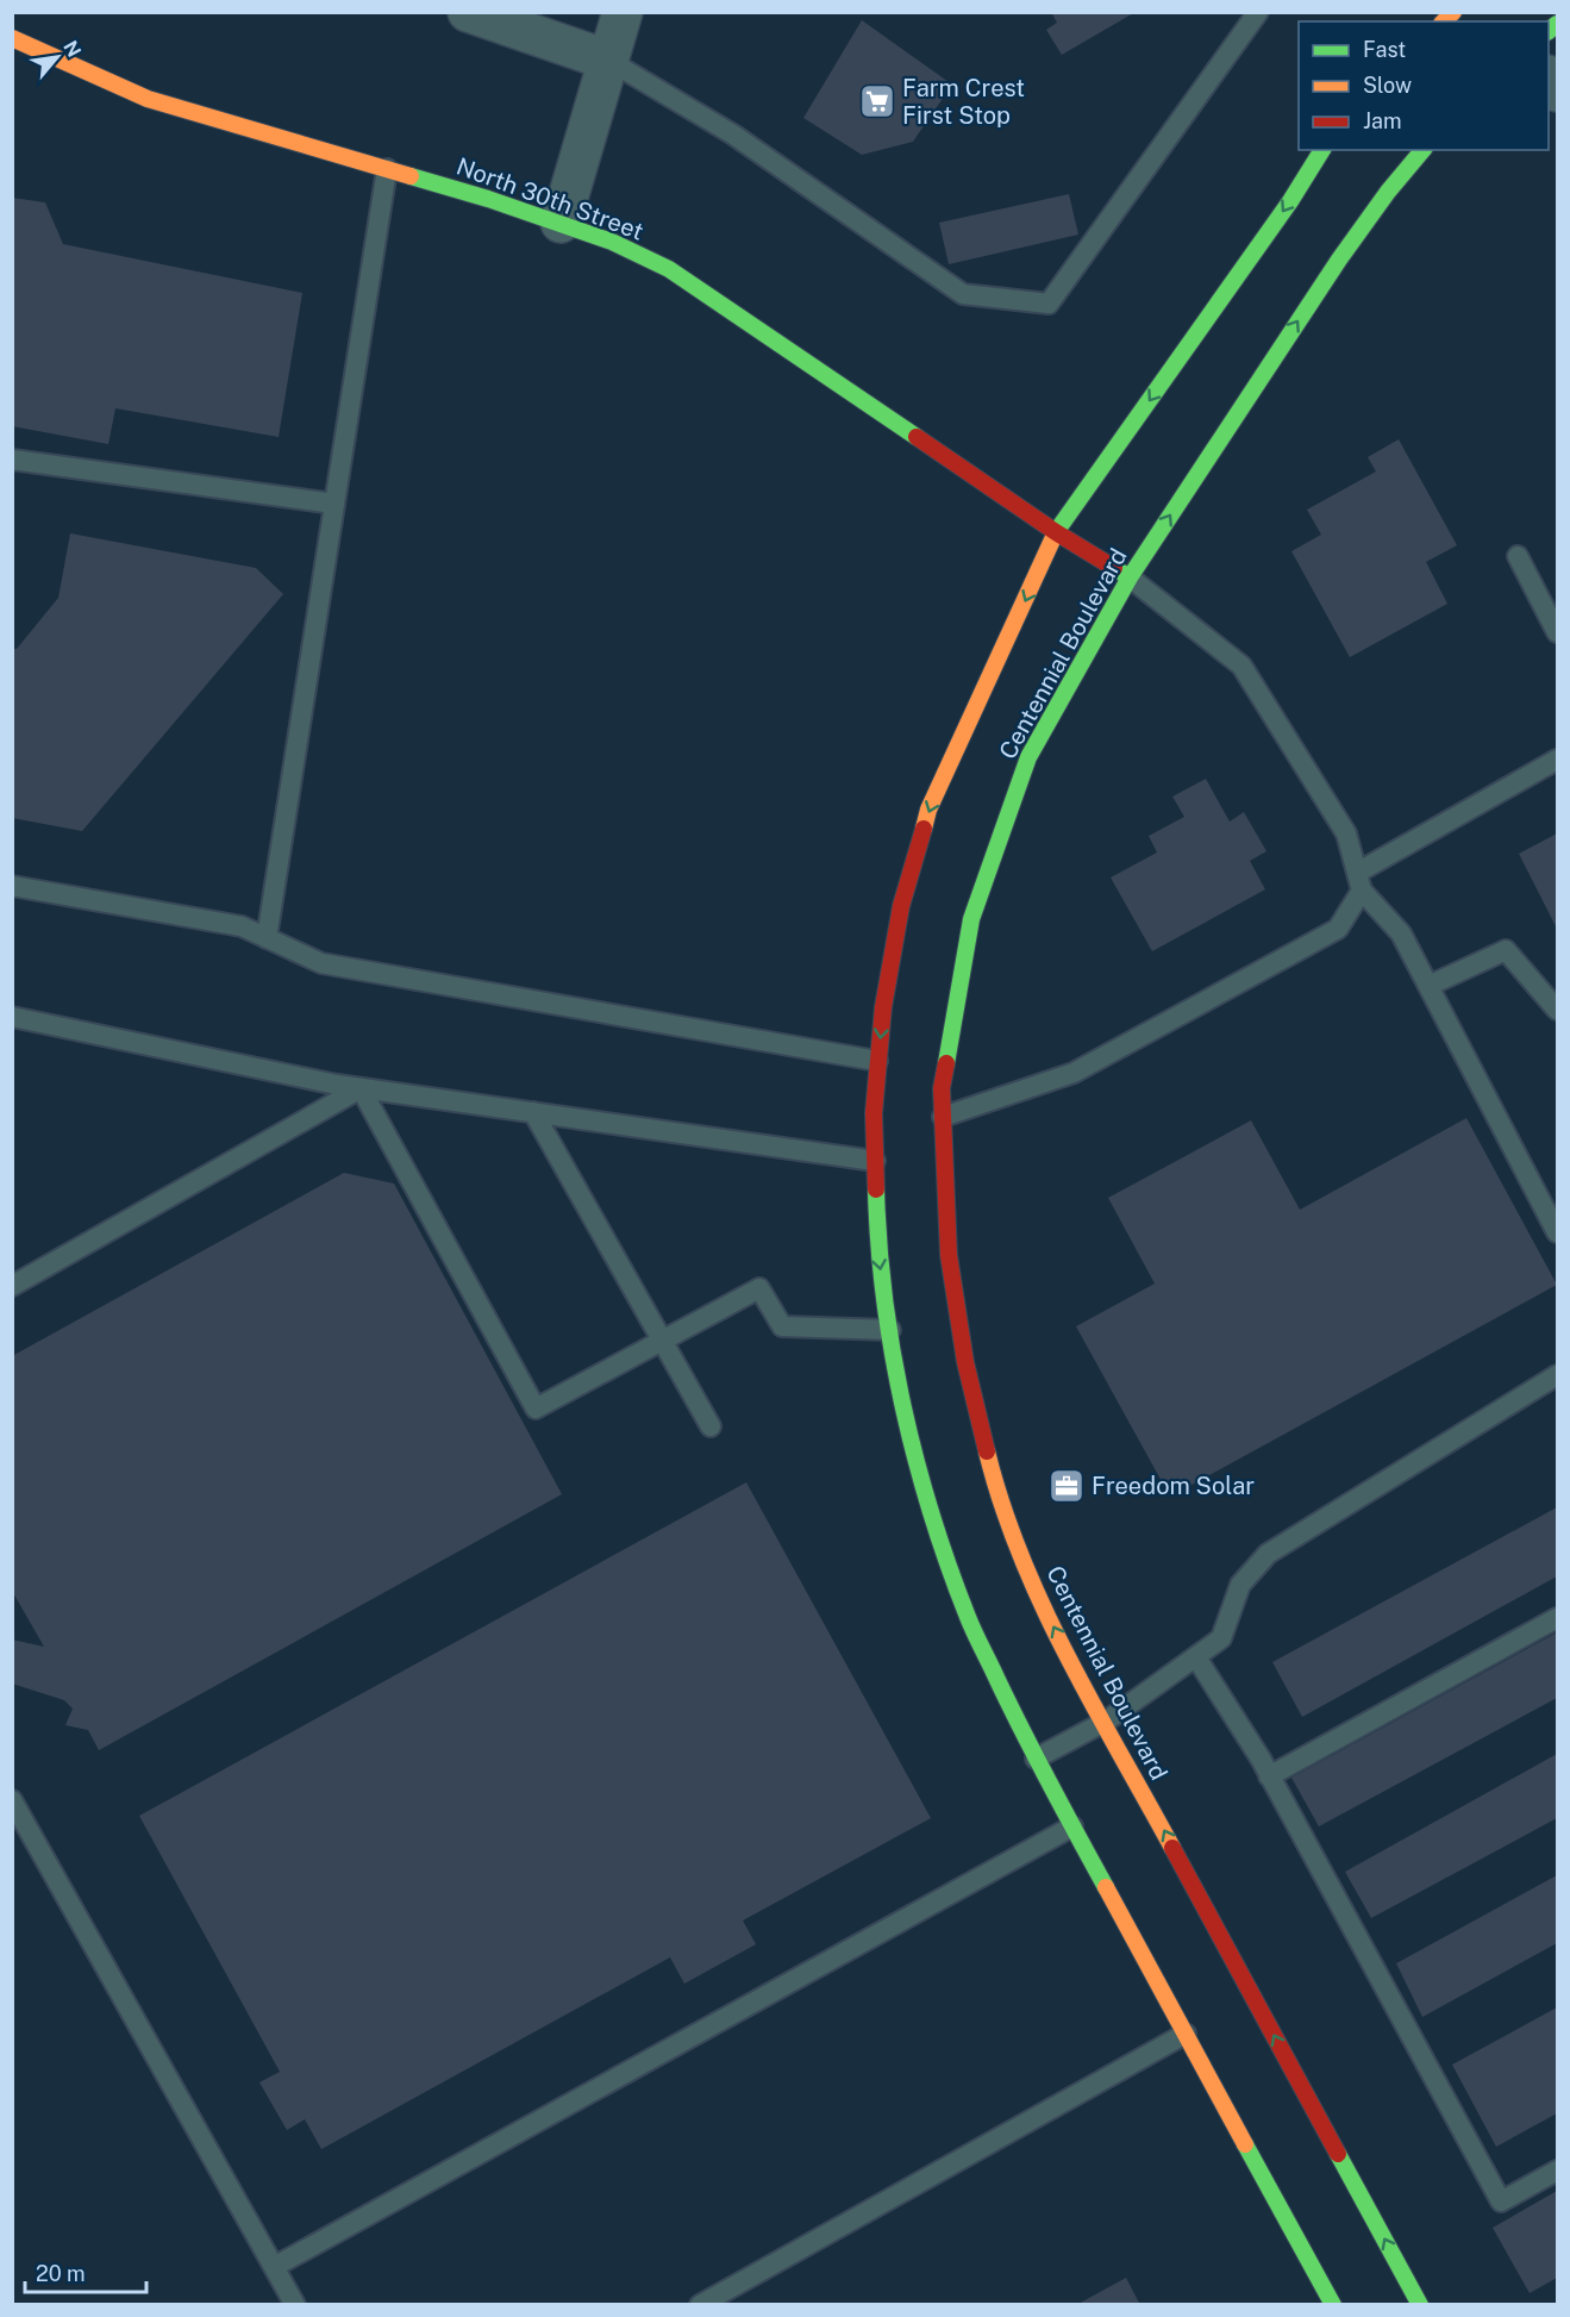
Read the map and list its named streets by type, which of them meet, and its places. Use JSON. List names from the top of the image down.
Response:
{
  "streets": {
    "main road": ["North 30th Street", "Centennial Boulevard"]
  },
  "crossings": [
    ["North 30th Street", "Centennial Boulevard"]
  ],
  "places": {
    "supermarket": ["Farm Crest First Stop"],
    "office": ["Freedom Solar"]
  },
  "legend": ["Fast", "Slow", "Jam"],
  "scale_bar": "20 m",
  "north": "top right"
}
